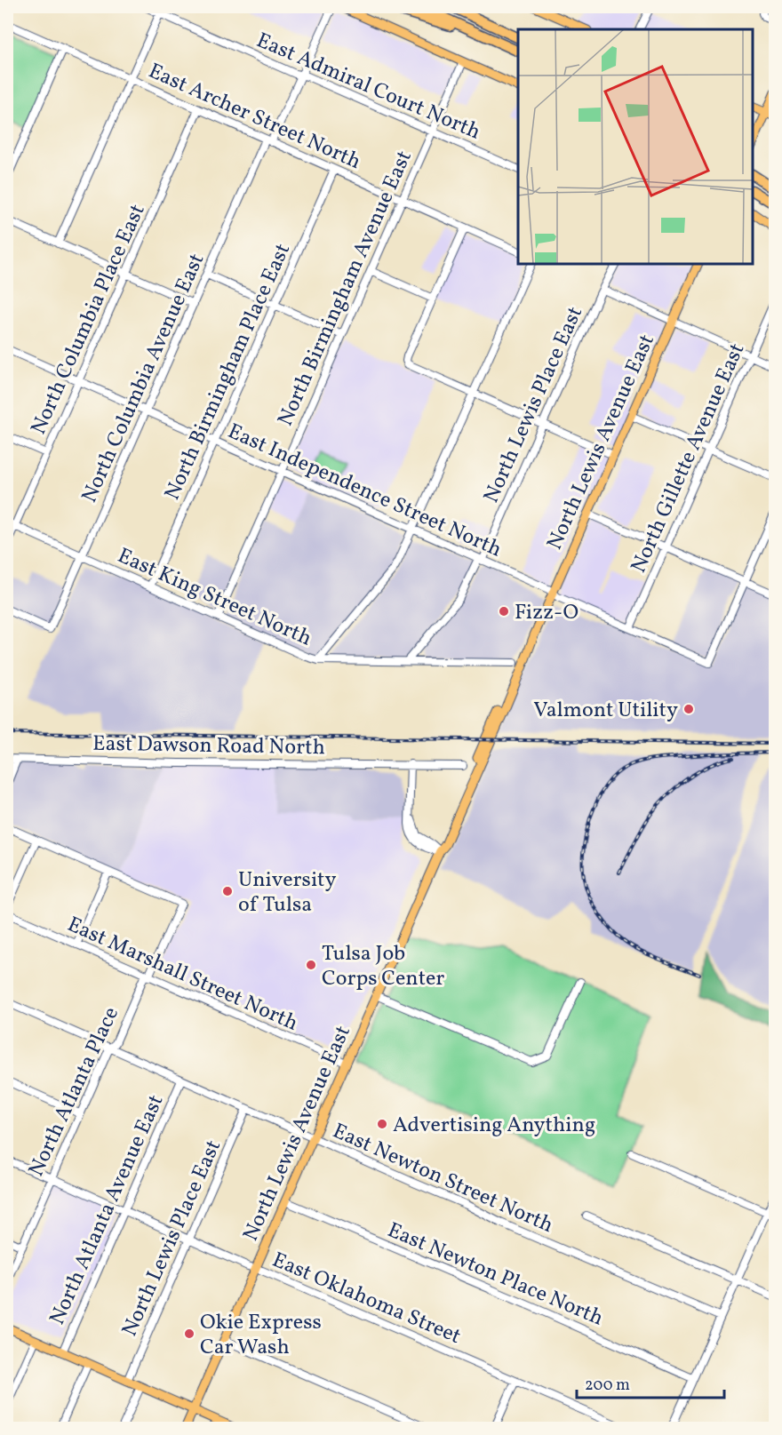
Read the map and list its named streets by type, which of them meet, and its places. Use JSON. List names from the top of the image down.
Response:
{
  "streets": {
    "main road": ["North Lewis Avenue East"],
    "street": [
      "East Admiral Court North",
      "East Archer Street North",
      "North Birmingham Avenue East",
      "North Columbia Place East",
      "North Birmingham Place East",
      "North Columbia Avenue East",
      "North Lewis Place East",
      "North Gillette Avenue East",
      "East Independence Street North",
      "East King Street North",
      "East Dawson Road North",
      "East Marshall Street North",
      "North Atlanta Place",
      "East Newton Street North",
      "North Atlanta Avenue East",
      "East Newton Place North",
      "East Oklahoma Street"
    ]
  },
  "crossings": [
    ["East Admiral Court North", "North Birmingham Avenue East"],
    ["East Admiral Court North", "North Columbia Avenue East"],
    ["East Archer Street North", "North Birmingham Avenue East"],
    ["East Archer Street North", "North Columbia Place East"],
    ["East Archer Street North", "North Birmingham Place East"],
    ["East Archer Street North", "North Columbia Avenue East"],
    ["North Birmingham Avenue East", "East Independence Street North"],
    ["North Birmingham Avenue East", "East King Street North"],
    ["North Columbia Place East", "East Independence Street North"],
    ["North Columbia Place East", "East King Street North"],
    ["North Birmingham Place East", "East Independence Street North"],
    ["North Birmingham Place East", "East King Street North"],
    ["North Columbia Avenue East", "East Independence Street North"],
    ["North Columbia Avenue East", "East King Street North"],
    ["North Lewis Place East", "East Independence Street North"],
    ["North Lewis Place East", "East King Street North"],
    ["North Lewis Place East", "East Newton Street North"],
    ["North Lewis Place East", "East Oklahoma Street"],
    ["North Lewis Avenue East", "East Independence Street North"],
    ["North Lewis Avenue East", "East Marshall Street North"],
    ["North Lewis Avenue East", "East Newton Street North"],
    ["North Lewis Avenue East", "East Newton Place North"],
    ["North Lewis Avenue East", "East Oklahoma Street"],
    ["North Gillette Avenue East", "East Independence Street North"],
    ["East Marshall Street North", "North Atlanta Place"],
    ["North Atlanta Place", "East Newton Street North"],
    ["North Atlanta Place", "East Oklahoma Street"],
    ["East Newton Street North", "North Atlanta Avenue East"],
    ["North Atlanta Avenue East", "East Oklahoma Street"]
  ],
  "places": [
    "Fizz-O",
    "Valmont Utility",
    "University of Tulsa",
    "Tulsa Job Corps Center",
    "Advertising Anything",
    "Okie Express Car Wash"
  ],
  "scale_bar": "200 m"
}
